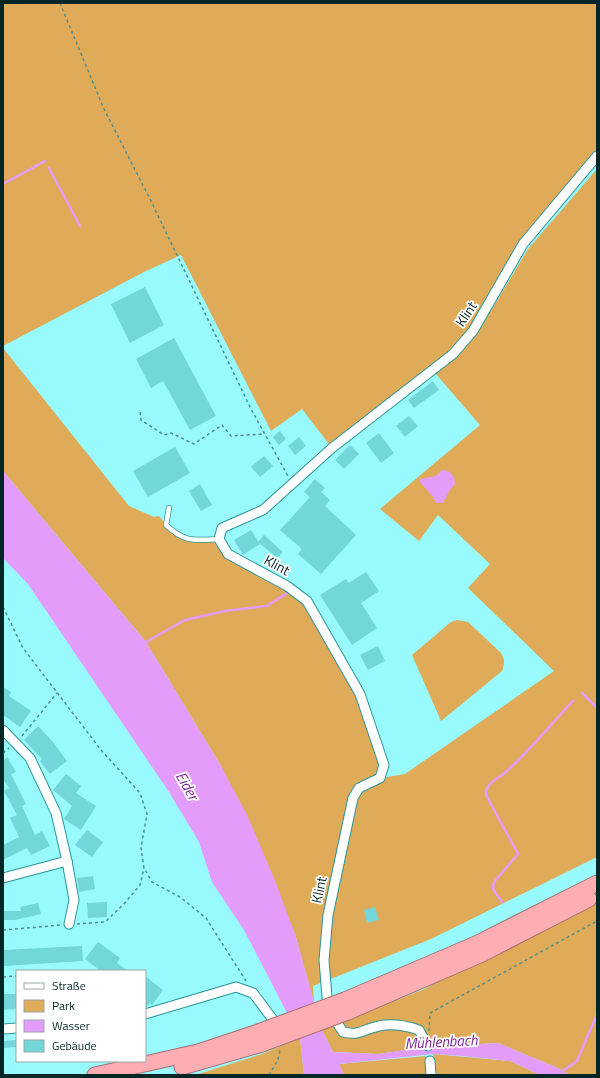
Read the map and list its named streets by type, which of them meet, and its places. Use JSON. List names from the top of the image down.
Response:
{
  "streets": {
    "street": ["Klint"]
  },
  "water": ["Eider", "Mühlenbach"],
  "legend": [
    "Straße",
    "Park",
    "Wasser",
    "Gebäude"
  ]
}
